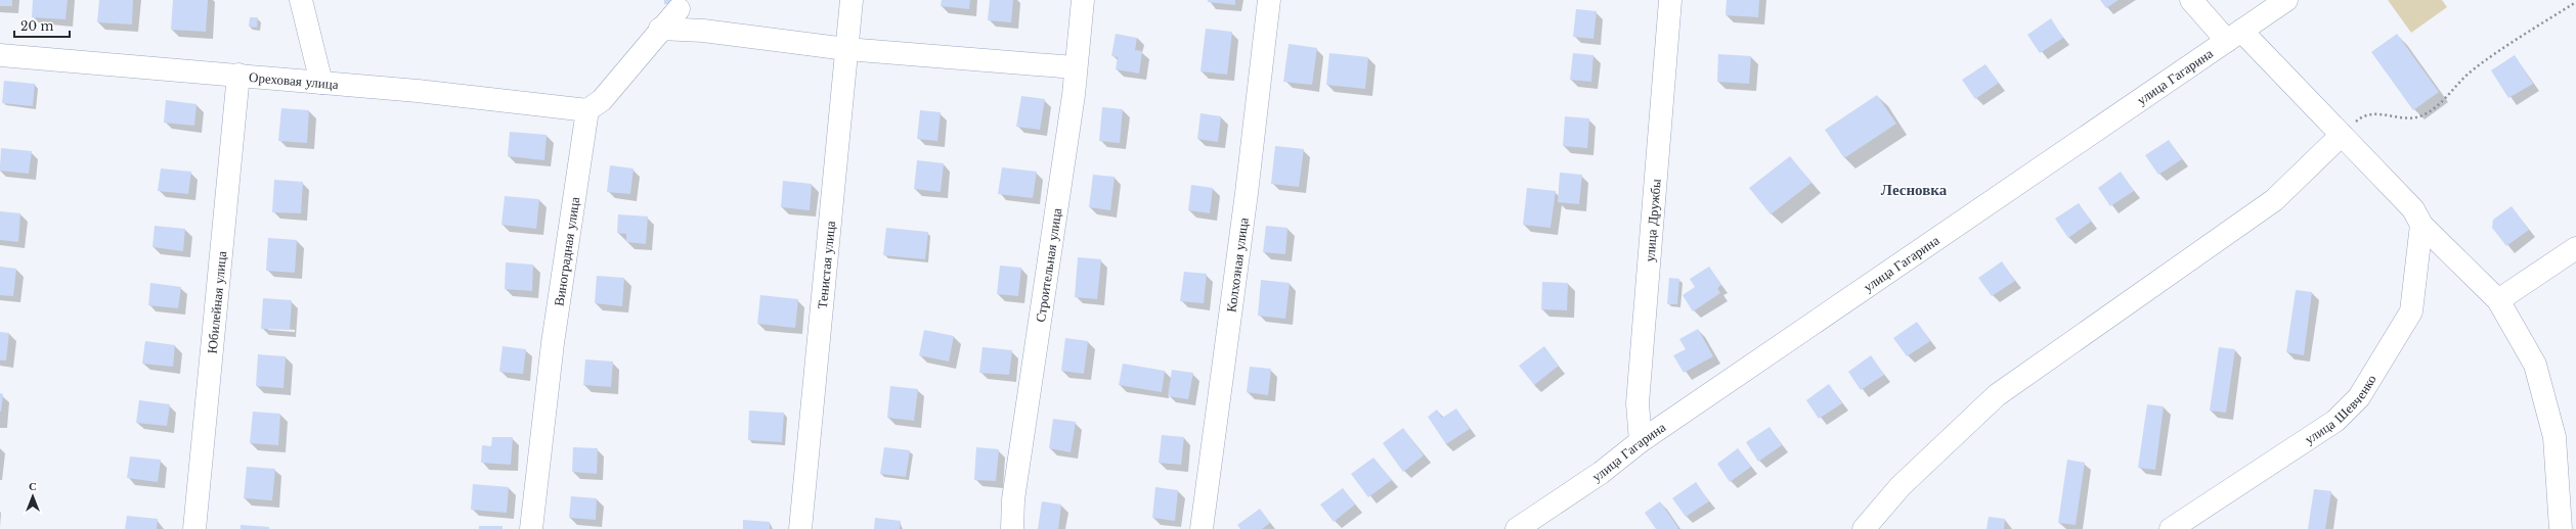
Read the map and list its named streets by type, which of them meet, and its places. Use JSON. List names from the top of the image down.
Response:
{
  "streets": {
    "street": [
      "улица Гагарина",
      "Ореховая улица",
      "улица Дружбы",
      "Виноградная улица",
      "Тенистая улица",
      "Строительная улица",
      "Колхозная улица",
      "Юбилейная улица",
      "улица Шевченко"
    ]
  },
  "crossings": [
    ["улица Гагарина", "улица Дружбы"],
    ["Ореховая улица", "Виноградная улица"],
    ["Ореховая улица", "Юбилейная улица"]
  ],
  "districts": ["Лесновка"],
  "scale_bar": "20 m",
  "north": "top"
}
